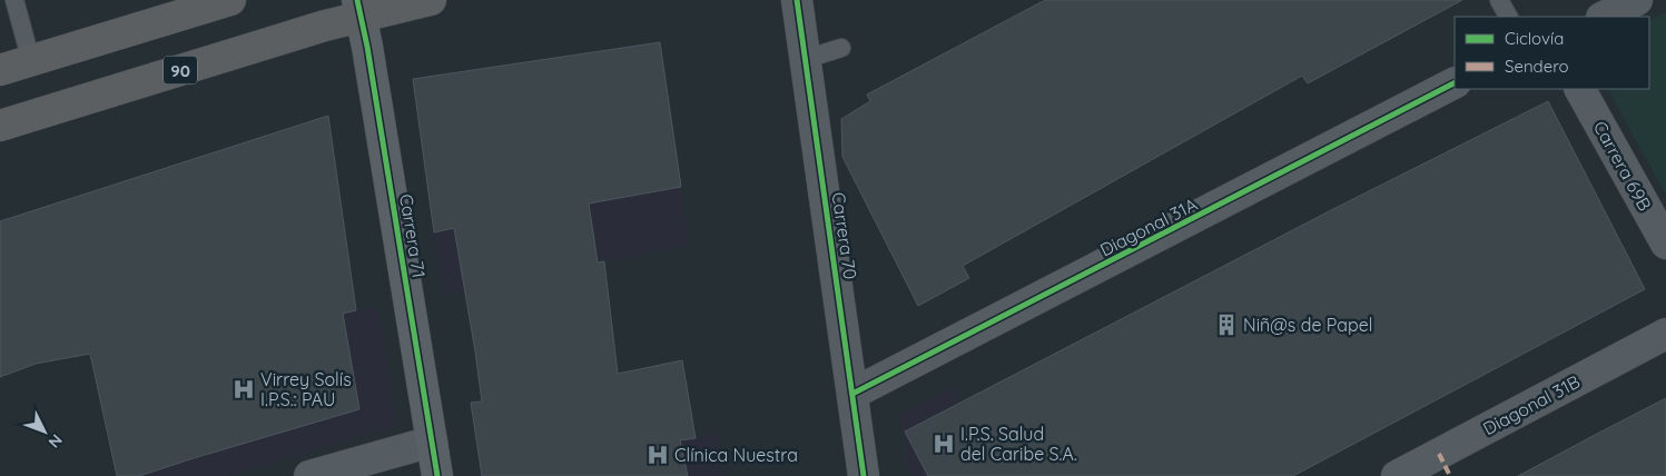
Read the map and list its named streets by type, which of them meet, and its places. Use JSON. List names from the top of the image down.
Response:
{
  "streets": {
    "highway": ["90"],
    "street": [
      "Carrera 69B",
      "Diagonal 31A",
      "Carrera 71",
      "Carrera 70",
      "Diagonal 31B"
    ]
  },
  "crossings": [
    ["90", "Carrera 71"],
    ["Diagonal 31A", "Carrera 70"]
  ],
  "places": {
    "building": ["Niñ@s de Papel"],
    "hospital": ["Virrey Solís I.P.S.: PAU", "I.P.S. Salud del Caribe S.A.", "Clínica Nuestra"]
  },
  "legend": ["Ciclovía", "Sendero"],
  "north": "bottom right"
}
